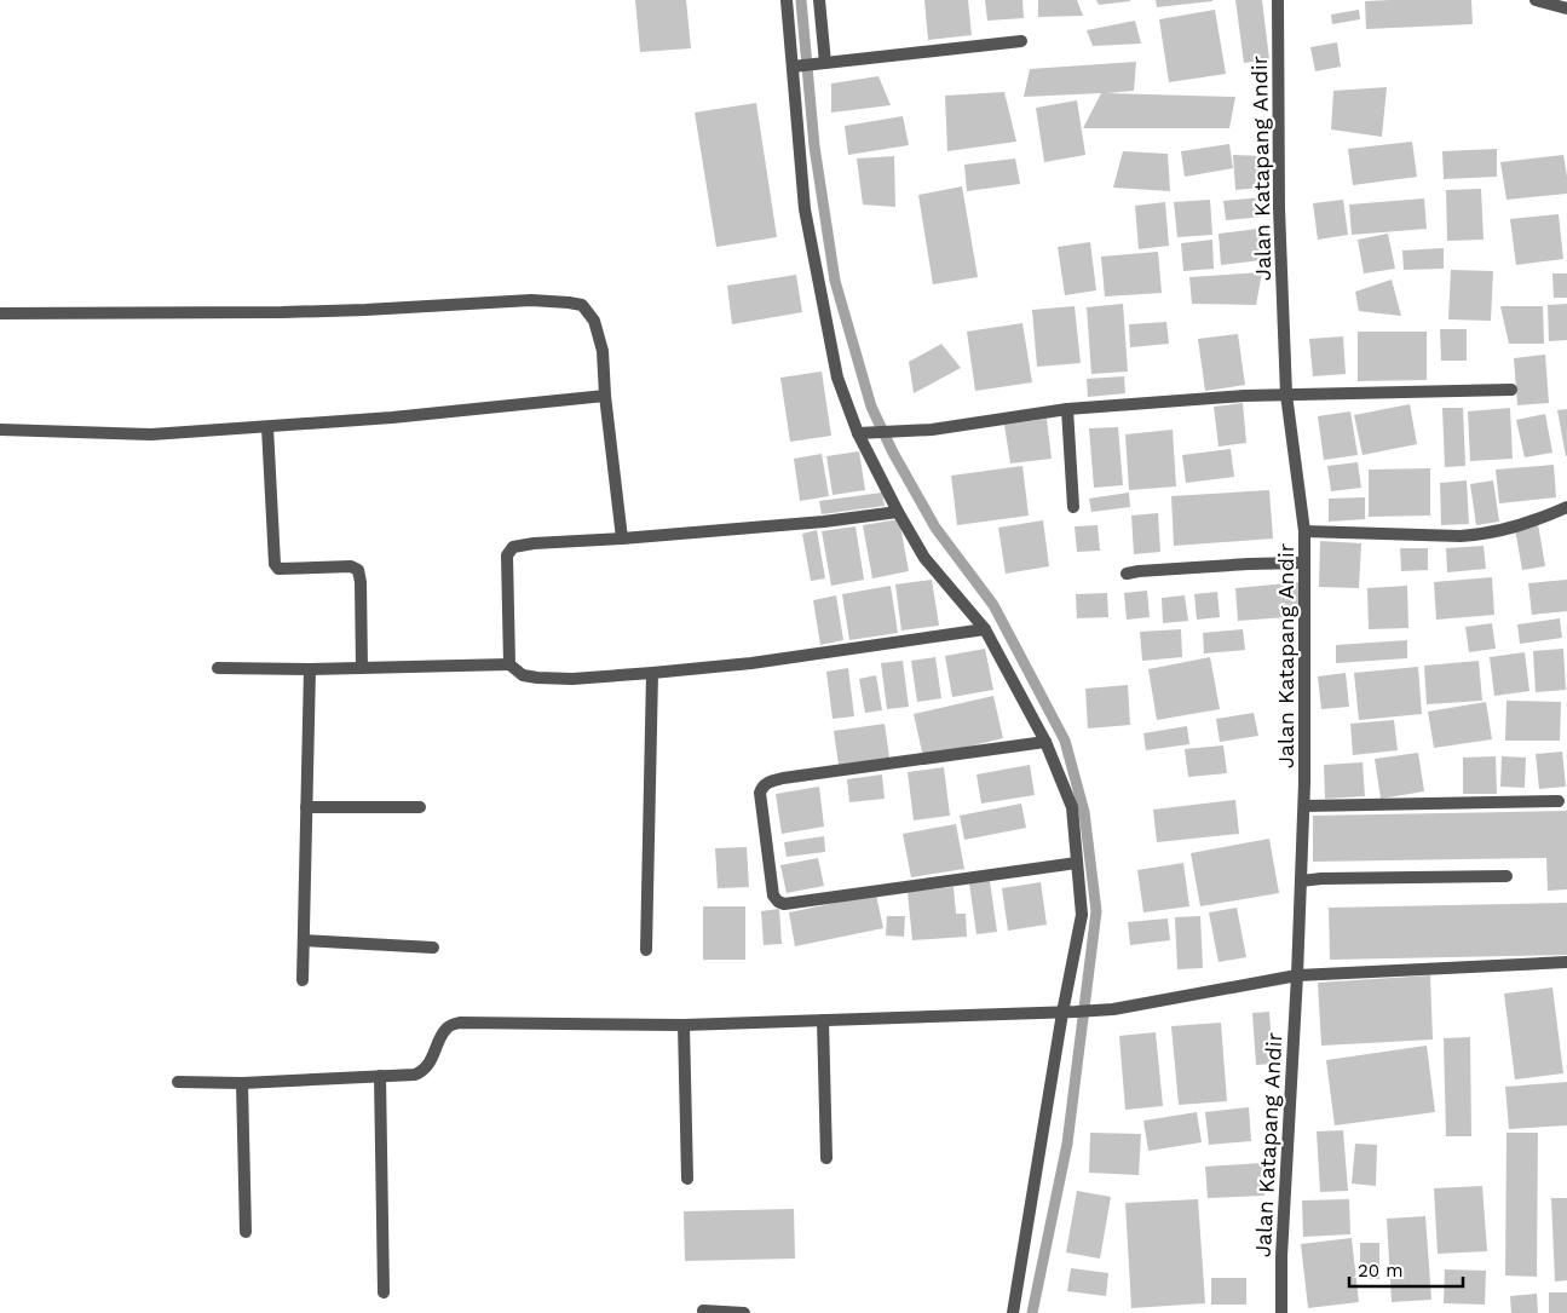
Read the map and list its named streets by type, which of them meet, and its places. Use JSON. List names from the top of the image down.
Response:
{
  "streets": {
    "street": ["Jalan Katapang Andir"]
  },
  "scale_bar": "20 m"
}
